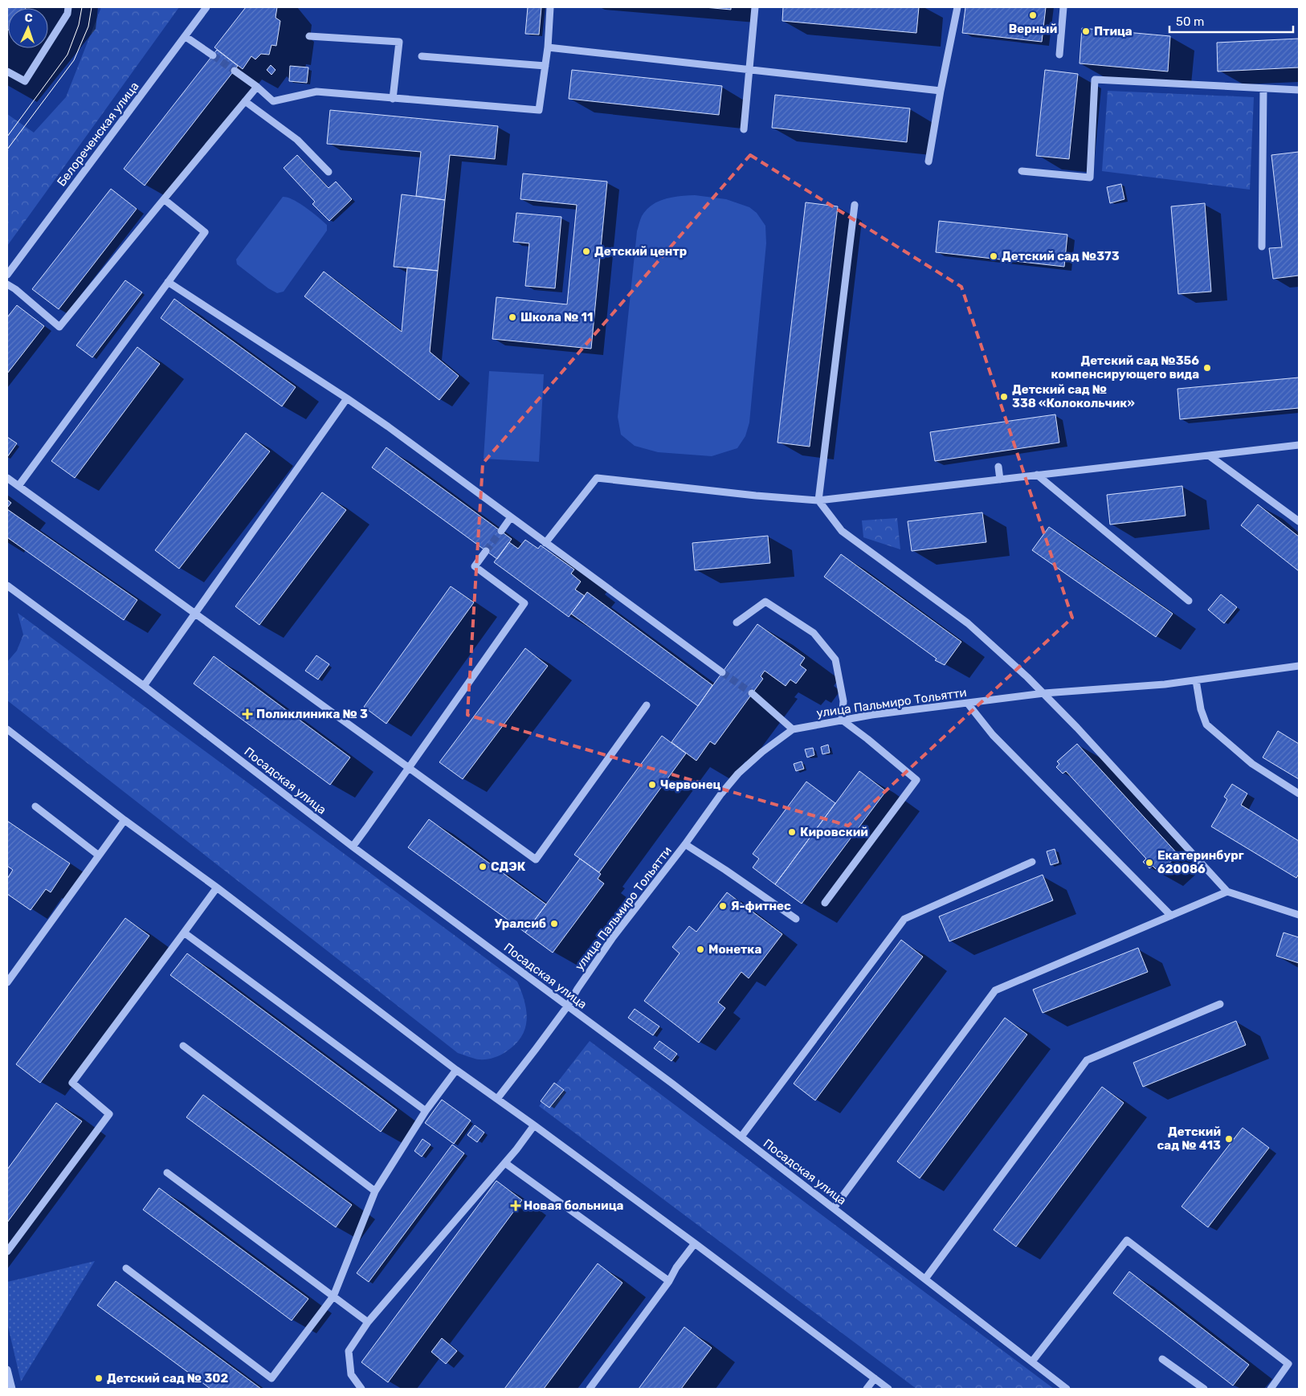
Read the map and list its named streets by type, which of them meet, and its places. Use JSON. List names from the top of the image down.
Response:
{
  "streets": {
    "street": ["Белореченская улица", "улица Пальмиро Тольятти", "Посадская улица"]
  },
  "crossings": [
    ["улица Пальмиро Тольятти", "Посадская улица"]
  ],
  "places": {
    "other": [
      "Верный",
      "Птица",
      "Детский центр",
      "Детский сад №373",
      "Школа № 11",
      "Детский сад №356 компенсирующего вида",
      "Детский сад № 338 «Колокольчик»",
      "Червонец",
      "Кировский",
      "Екатеринбург 620086",
      "СДЭК",
      "Я-фитнес",
      "Уралсиб",
      "Монетка",
      "Детский сад № 413",
      "Детский сад № 302"
    ],
    "health": ["Поликлиника № 3", "Новая больница"]
  },
  "scale_bar": "50 m",
  "north": "top"
}
